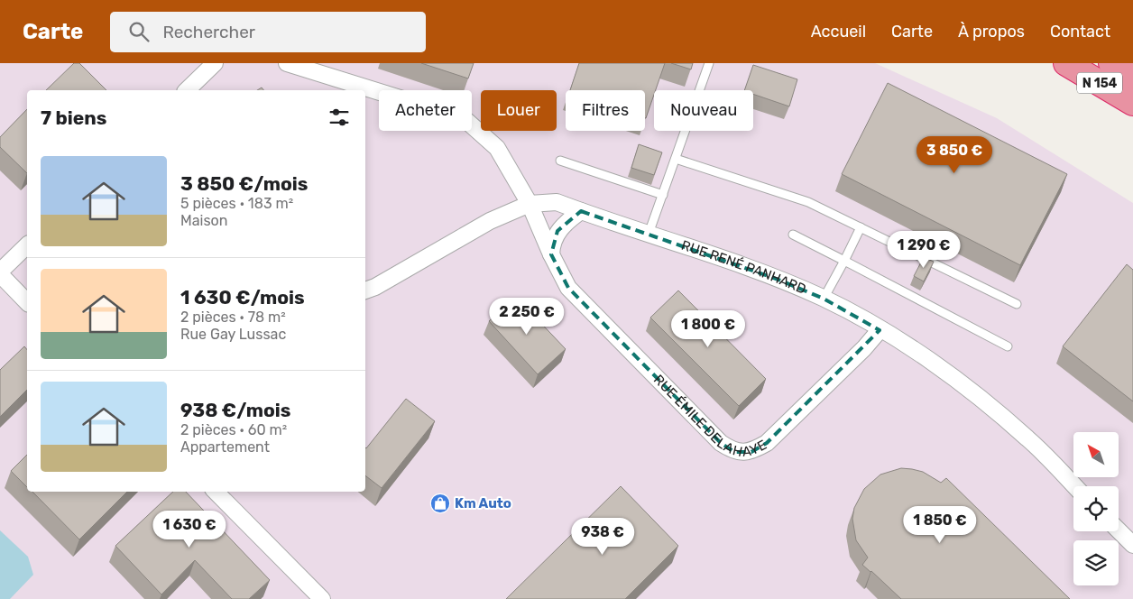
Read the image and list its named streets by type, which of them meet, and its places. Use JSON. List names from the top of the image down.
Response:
{
  "streets": {
    "highway": ["N 154"],
    "street": ["RUE RENÉ PANHARD", "RUE ÉMILE DELAHAYE"]
  },
  "crossings": [
    ["RUE RENÉ PANHARD", "RUE ÉMILE DELAHAYE"]
  ],
  "places": {
    "shop": ["Km Auto"]
  },
  "north": "top left",
  "page": {
    "header": "Carte",
    "search": "Rechercher",
    "nav": [
      "Accueil",
      "Carte",
      "À propos",
      "Contact"
    ],
    "chip": [
      "Acheter",
      "Louer",
      "Filtres",
      "Nouveau"
    ],
    "heading": "7 biens",
    "price": [
      "3 850 €",
      "1 290 €",
      "2 250 €",
      "1 800 €",
      "1 850 €",
      "1 630 €",
      "938 €"
    ],
    "list": [
      {
        "name": "3 850 €/mois",
        "note": "5 pièces · 183 m² · Maison"
      },
      {
        "name": "1 630 €/mois",
        "note": "2 pièces · 78 m² · Rue Gay Lussac"
      },
      {
        "name": "938 €/mois",
        "note": "2 pièces · 60 m² · Appartement"
      }
    ]
  }
}
